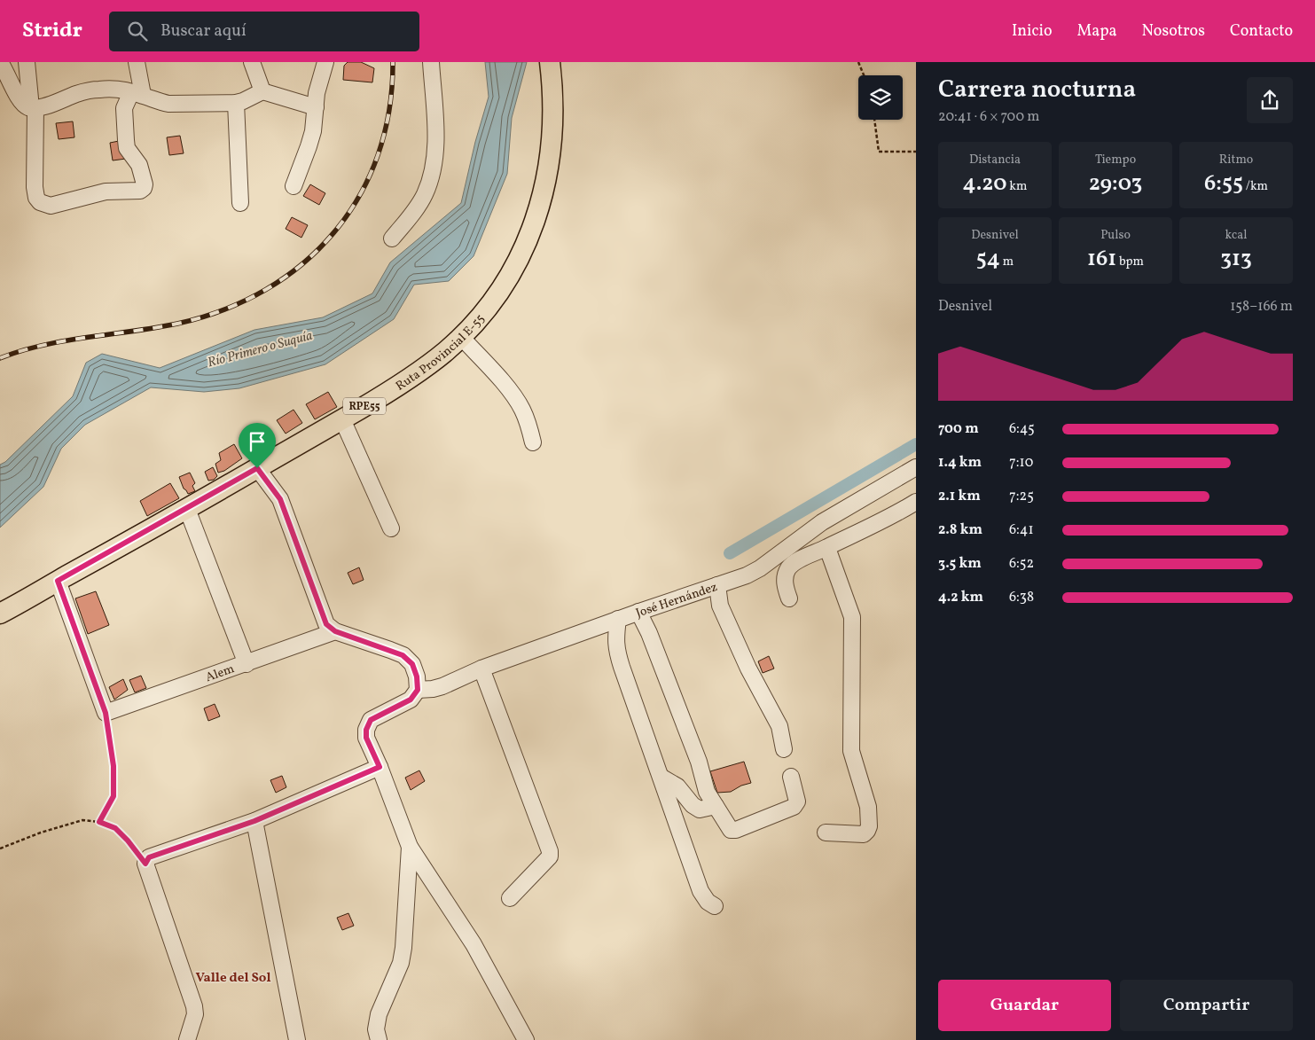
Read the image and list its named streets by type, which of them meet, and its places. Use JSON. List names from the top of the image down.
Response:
{
  "streets": {
    "main road": ["Ruta Provincial E-55", "RPE55"],
    "street": ["José Hernández", "Alem"]
  },
  "districts": ["Valle del Sol"],
  "water": ["Río Primero o Suquía"],
  "page": {
    "header": "Stridr",
    "search": "Buscar aquí",
    "nav": [
      "Inicio",
      "Mapa",
      "Nosotros",
      "Contacto"
    ],
    "heading": ["Carrera nocturna", "20:41 · 6 × 700 m"],
    "stats": [
      ["Distancia", "4.20 km"],
      ["Tiempo", "29:03"],
      ["Ritmo", "6:55 /km"],
      ["Desnivel", "54 m"],
      ["Pulso", "161 bpm"],
      ["kcal", "313"]
    ],
    "chart": ["Desnivel", "158–166 m"],
    "list": [
      {
        "name": "700 m",
        "note": "6:45"
      },
      {
        "name": "1.4 km",
        "note": "7:10"
      },
      {
        "name": "2.1 km",
        "note": "7:25"
      },
      {
        "name": "2.8 km",
        "note": "6:41"
      },
      {
        "name": "3.5 km",
        "note": "6:52"
      },
      {
        "name": "4.2 km",
        "note": "6:38"
      }
    ],
    "buttons": ["Guardar", "Compartir"]
  }
}
